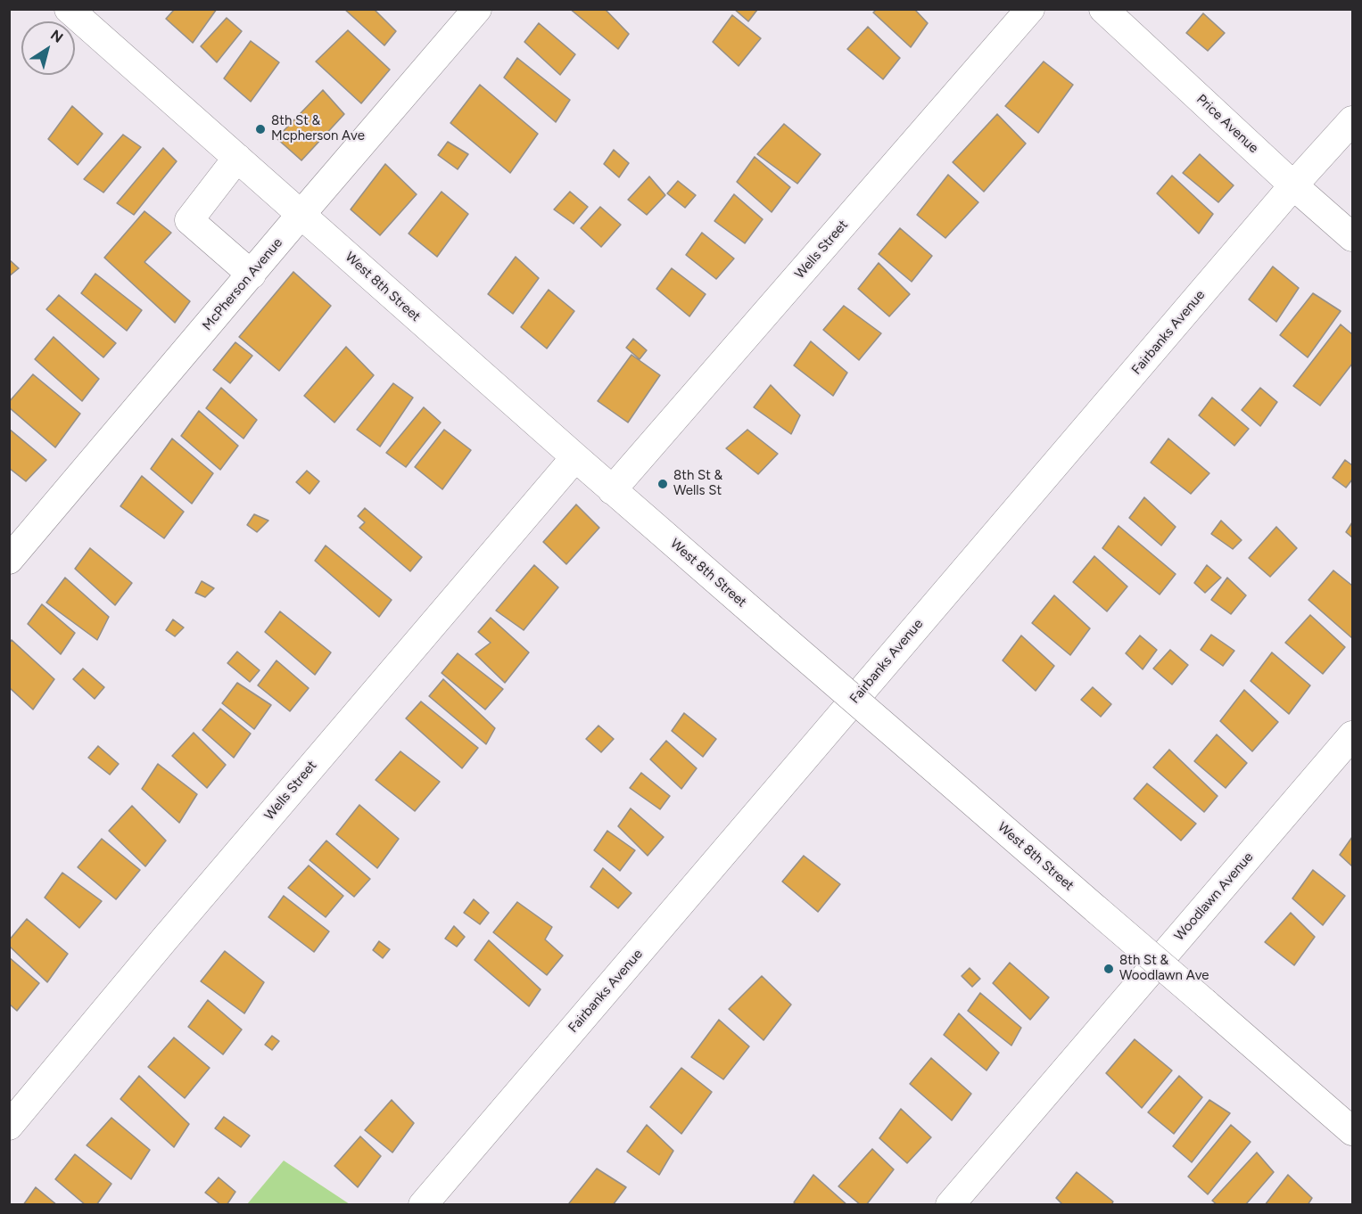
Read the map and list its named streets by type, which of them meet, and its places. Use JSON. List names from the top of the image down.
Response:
{
  "streets": {
    "street": [
      "Price Avenue",
      "Wells Street",
      "McPherson Avenue",
      "West 8th Street",
      "Fairbanks Avenue",
      "Woodlawn Avenue"
    ]
  },
  "crossings": [
    ["Price Avenue", "Fairbanks Avenue"],
    ["Wells Street", "West 8th Street"],
    ["McPherson Avenue", "West 8th Street"]
  ],
  "places": ["8th St & Mcpherson Ave", "8th St & Wells St", "8th St & Woodlawn Ave"],
  "north": "top right"
}
